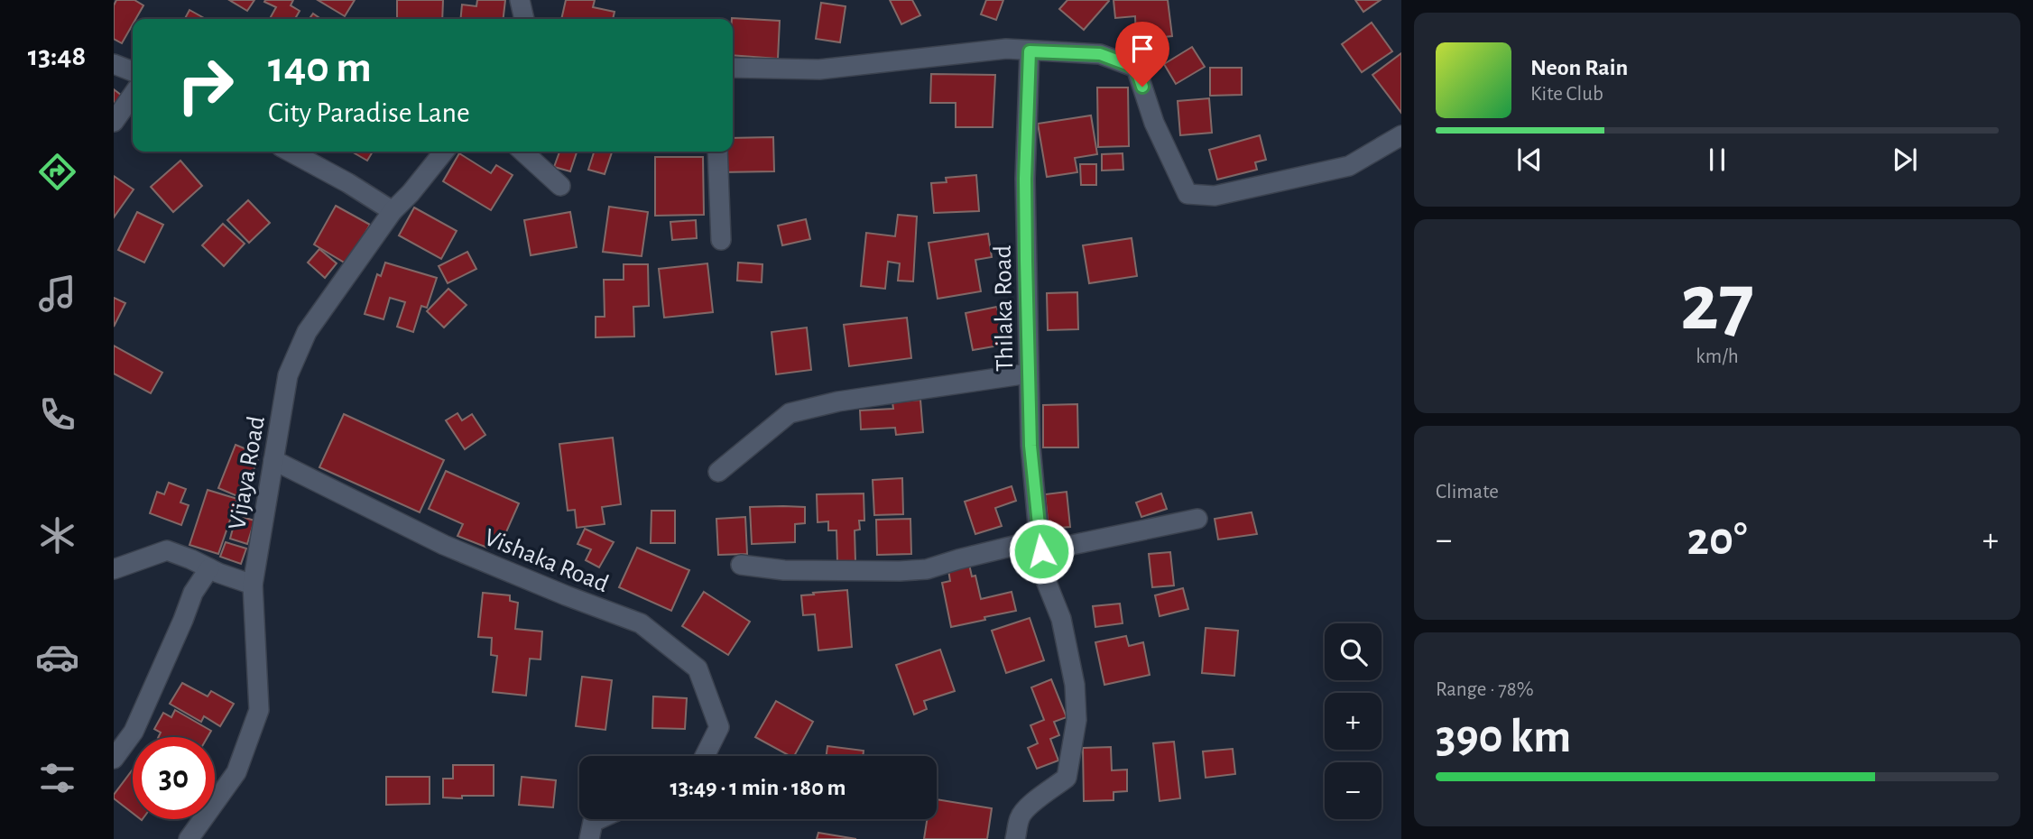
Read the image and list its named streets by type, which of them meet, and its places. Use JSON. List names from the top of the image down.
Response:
{
  "streets": {
    "street": ["Thilaka Road", "Vijaya Road", "Vishaka Road"]
  },
  "crossings": [
    ["Vijaya Road", "Vishaka Road"]
  ],
  "page": {
    "tabs": "13:48",
    "turn": ["140 m", "City Paradise Lane"],
    "song": ["Neon Rain", "Kite Club"],
    "tile": [
      ["27", "km/h"],
      "Climate",
      ["Range · 78%", "390 km"]
    ],
    "heat": ["−", "20°", "+"],
    "map_buttons": ["+", "−"],
    "limit": "30",
    "trip": "13:49 · 1 min · 180 m"
  }
}
